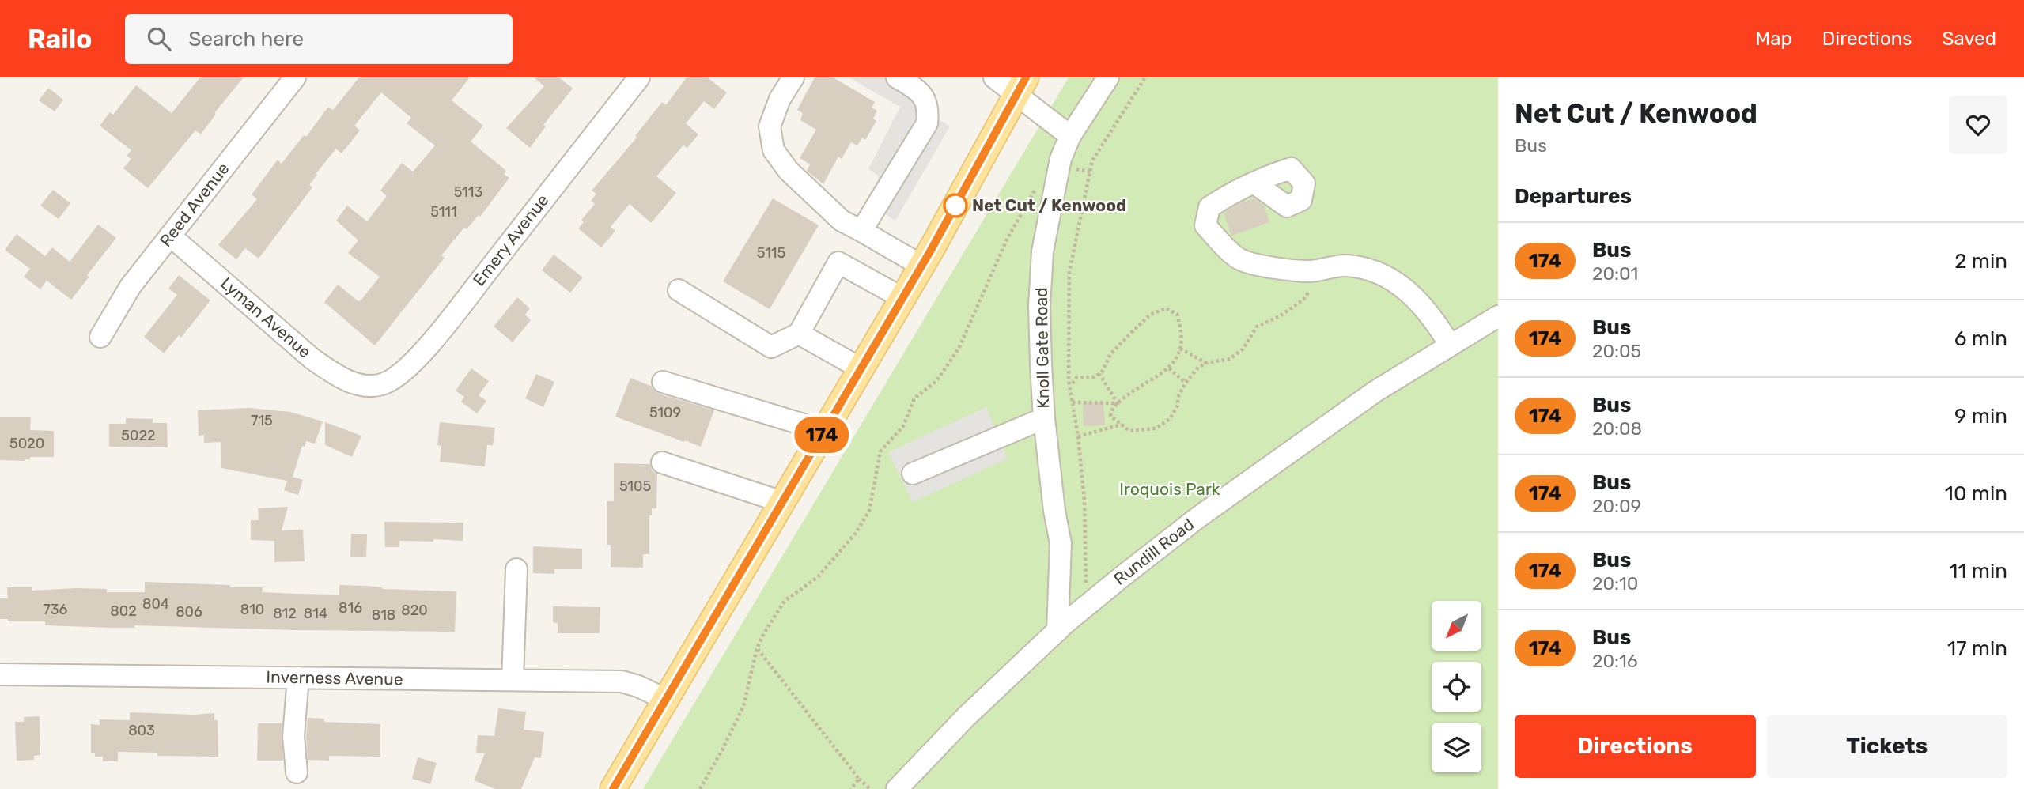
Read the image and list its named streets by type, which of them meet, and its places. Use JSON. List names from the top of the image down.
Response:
{
  "streets": {
    "street": [
      "Reed Avenue",
      "Emery Avenue",
      "Lyman Avenue",
      "Knoll Gate Road",
      "Rundill Road",
      "Inverness Avenue"
    ]
  },
  "crossings": [
    ["Reed Avenue", "Lyman Avenue"],
    ["Emery Avenue", "Lyman Avenue"],
    ["Knoll Gate Road", "Rundill Road"]
  ],
  "parks": ["Iroquois Park"],
  "places": ["Net Cut / Kenwood"],
  "lines": ["bus line 174"],
  "house_numbers": [
    "5113",
    "5111",
    "5115",
    "5109",
    "715",
    "5022",
    "5020",
    "5105",
    "804",
    "816",
    "736",
    "810",
    "820",
    "802",
    "806",
    "812",
    "814",
    "818",
    "803"
  ],
  "north": "bottom left",
  "page": {
    "header": "Railo",
    "search": "Search here",
    "nav": ["Map", "Directions", "Saved"],
    "on_map": "174",
    "heading": [
      ["Net Cut / Kenwood", "Bus"],
      "Departures"
    ],
    "list": [
      {
        "mark": "174",
        "name": "Bus",
        "note": "20:01",
        "value": "2 min"
      },
      {
        "mark": "174",
        "name": "Bus",
        "note": "20:05",
        "value": "6 min"
      },
      {
        "mark": "174",
        "name": "Bus",
        "note": "20:08",
        "value": "9 min"
      },
      {
        "mark": "174",
        "name": "Bus",
        "note": "20:09",
        "value": "10 min"
      },
      {
        "mark": "174",
        "name": "Bus",
        "note": "20:10",
        "value": "11 min"
      },
      {
        "mark": "174",
        "name": "Bus",
        "note": "20:16",
        "value": "17 min"
      }
    ],
    "buttons": ["Directions", "Tickets"]
  }
}
